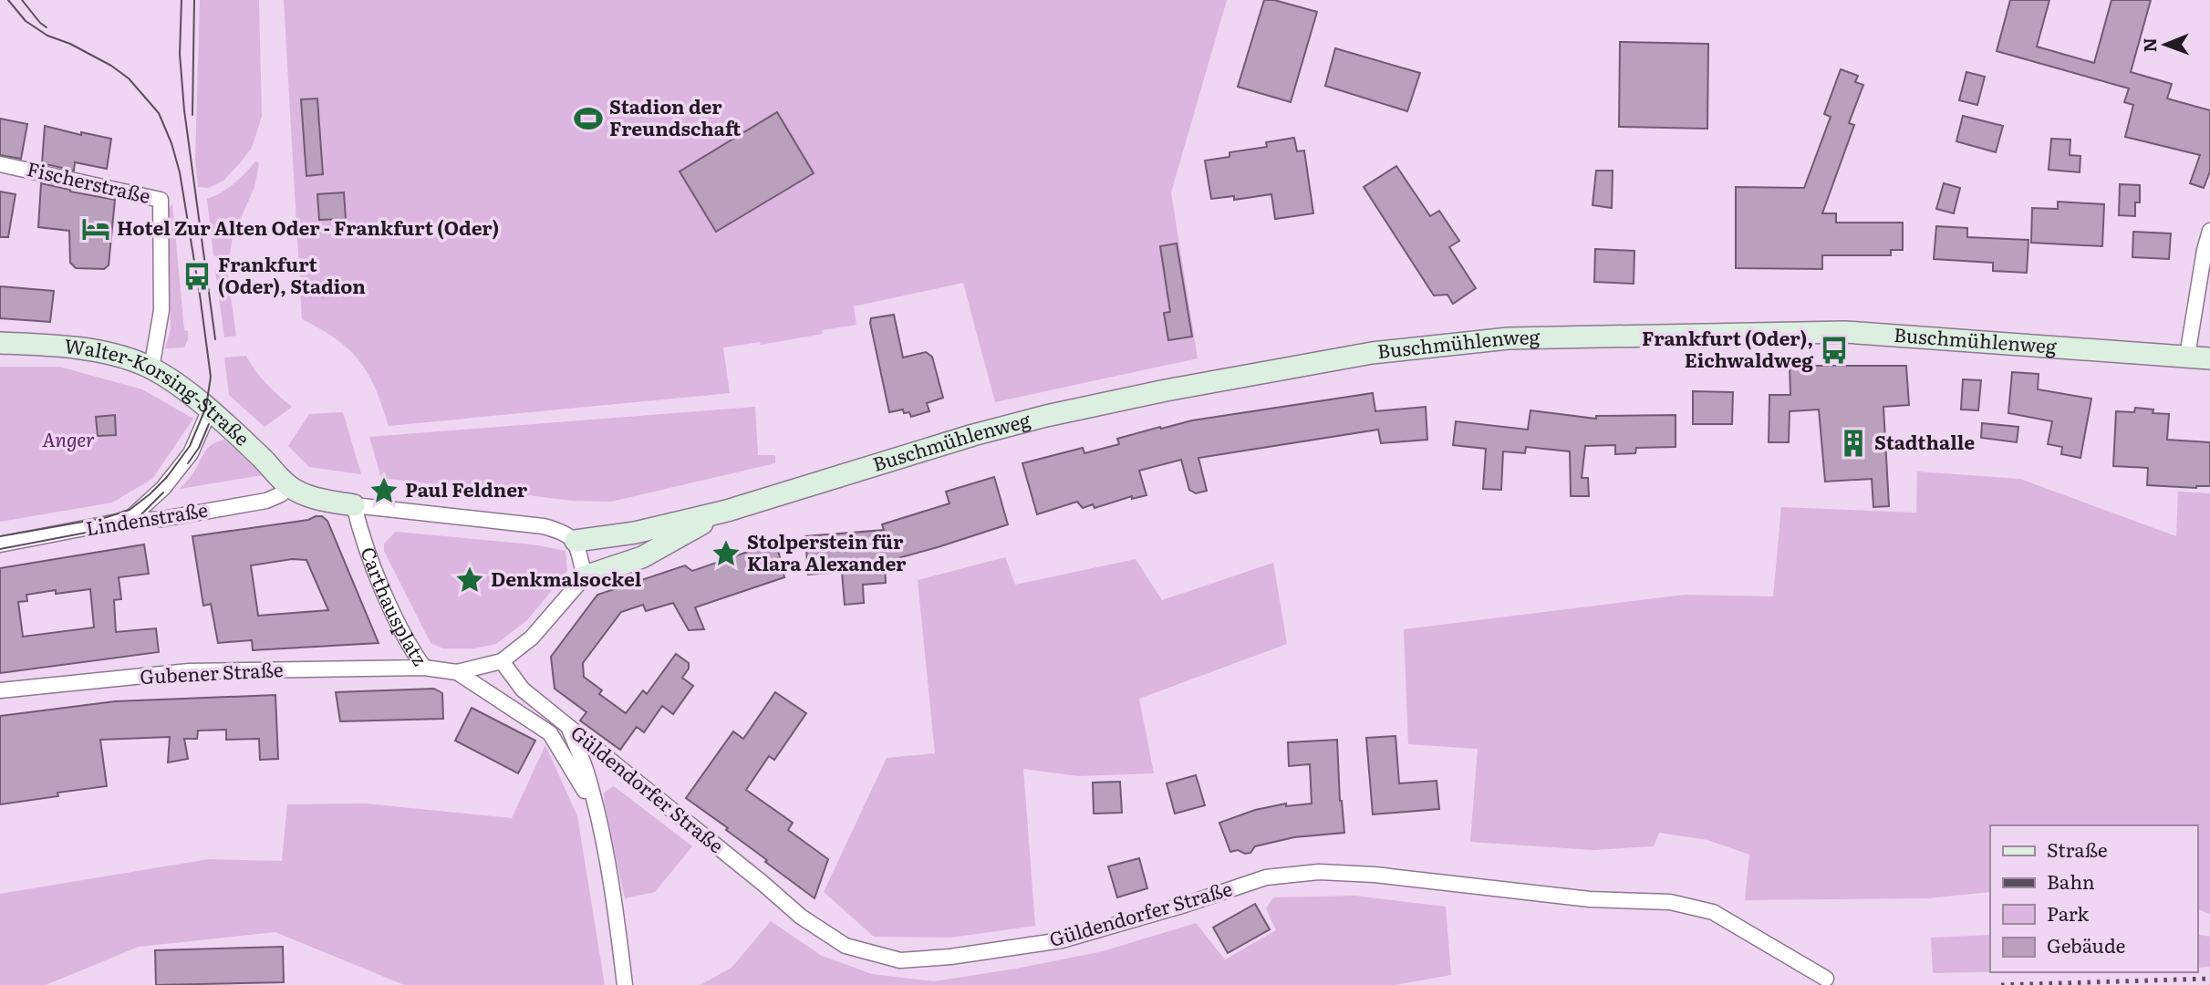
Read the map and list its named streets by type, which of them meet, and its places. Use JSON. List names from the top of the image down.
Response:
{
  "streets": {
    "street": [
      "Fischerstraße",
      "Buschmühlenweg",
      "Walter-Korsing-Straße",
      "Lindenstraße",
      "Carthausplatz",
      "Gubener Straße",
      "Güldendorfer Straße"
    ]
  },
  "crossings": [
    ["Fischerstraße", "Walter-Korsing-Straße"],
    ["Buschmühlenweg", "Carthausplatz"],
    ["Walter-Korsing-Straße", "Lindenstraße"],
    ["Carthausplatz", "Gubener Straße"],
    ["Carthausplatz", "Güldendorfer Straße"]
  ],
  "parks": ["Anger"],
  "places": {
    "sports": ["Stadion der Freundschaft"],
    "hotel": ["Hotel Zur Alten Oder - Frankfurt (Oder)"],
    "bus stop": ["Frankfurt (Oder), Stadion", "Frankfurt (Oder), Eichwaldweg"],
    "building": ["Stadthalle"],
    "place": ["Paul Feldner", "Stolperstein für Klara Alexander", "Denkmalsockel"]
  },
  "legend": [
    "Straße",
    "Bahn",
    "Park",
    "Gebäude"
  ],
  "north": "left"
}
